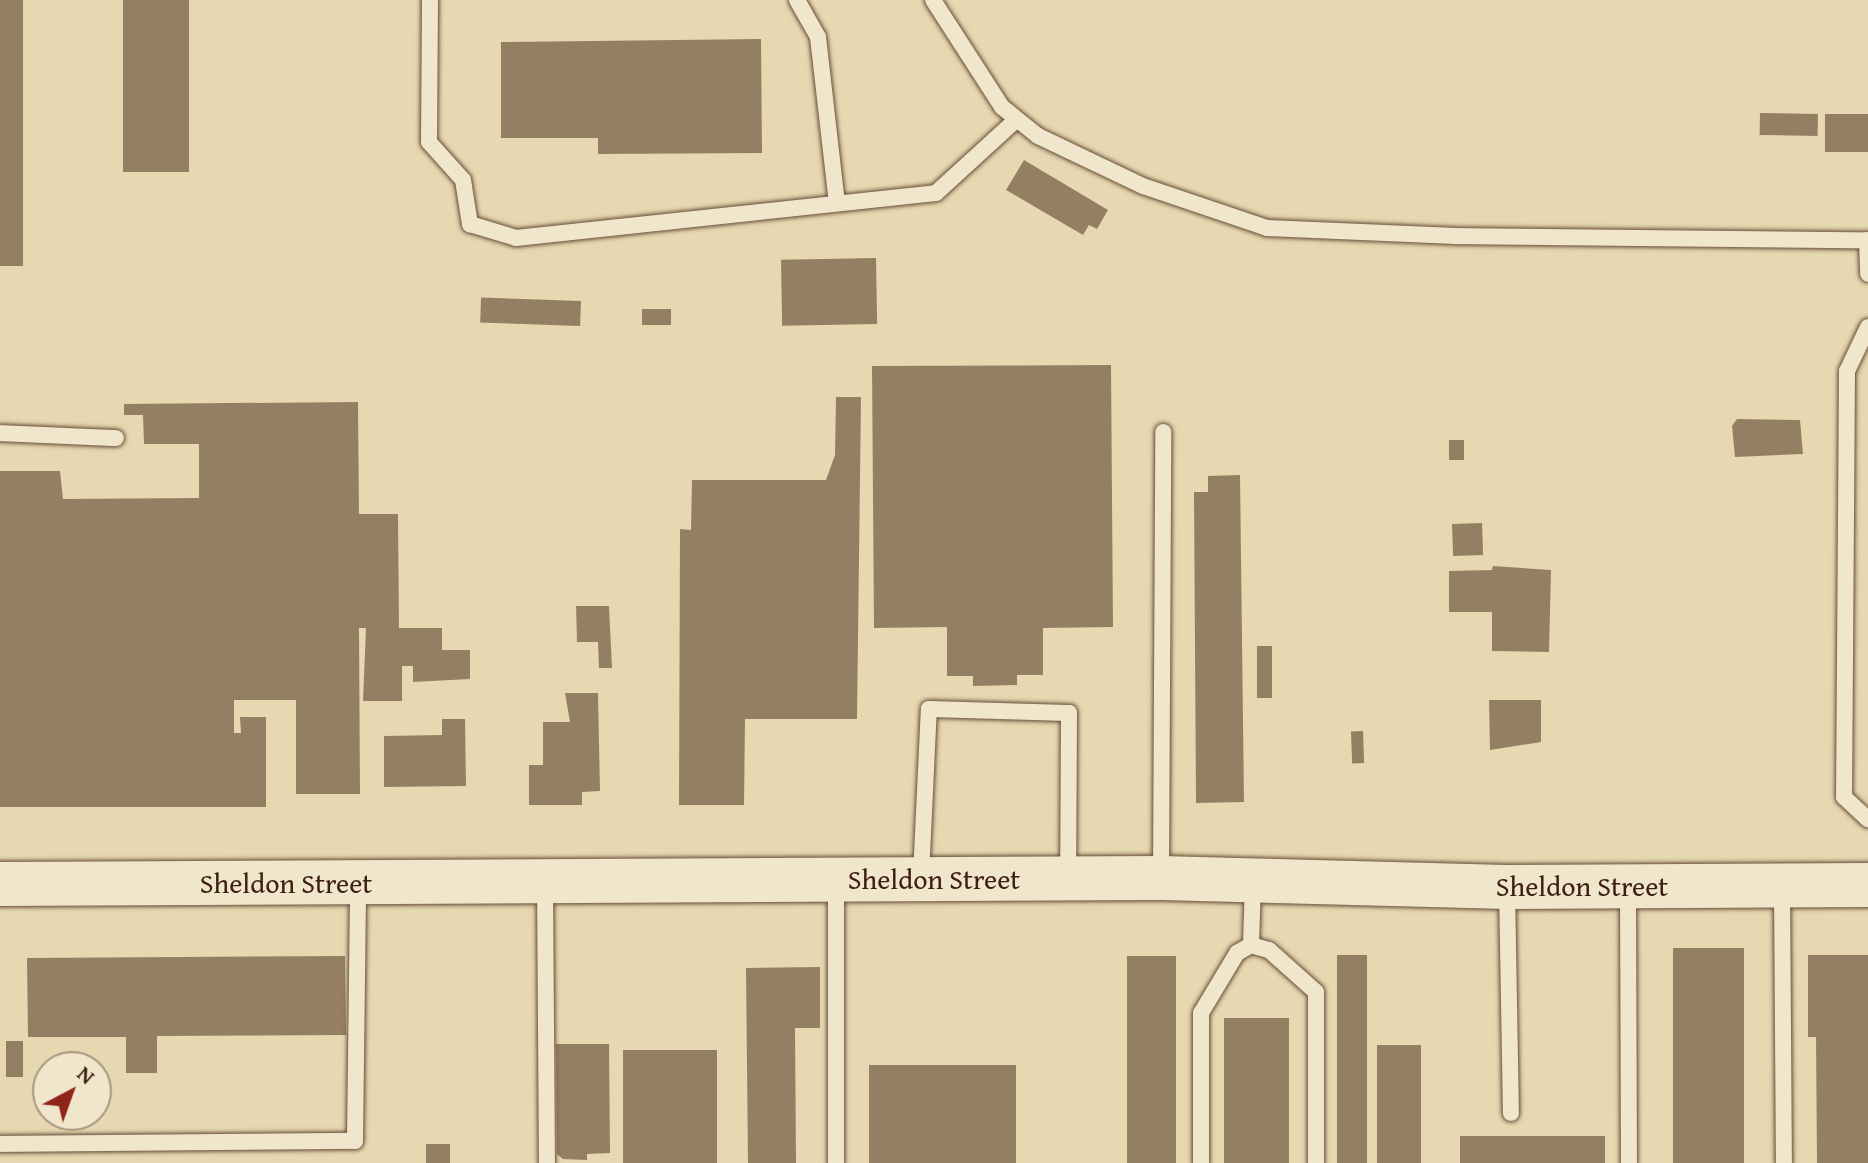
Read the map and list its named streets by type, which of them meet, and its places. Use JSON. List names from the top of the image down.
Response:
{
  "streets": {
    "main road": ["Sheldon Street"]
  },
  "north": "top right"
}
